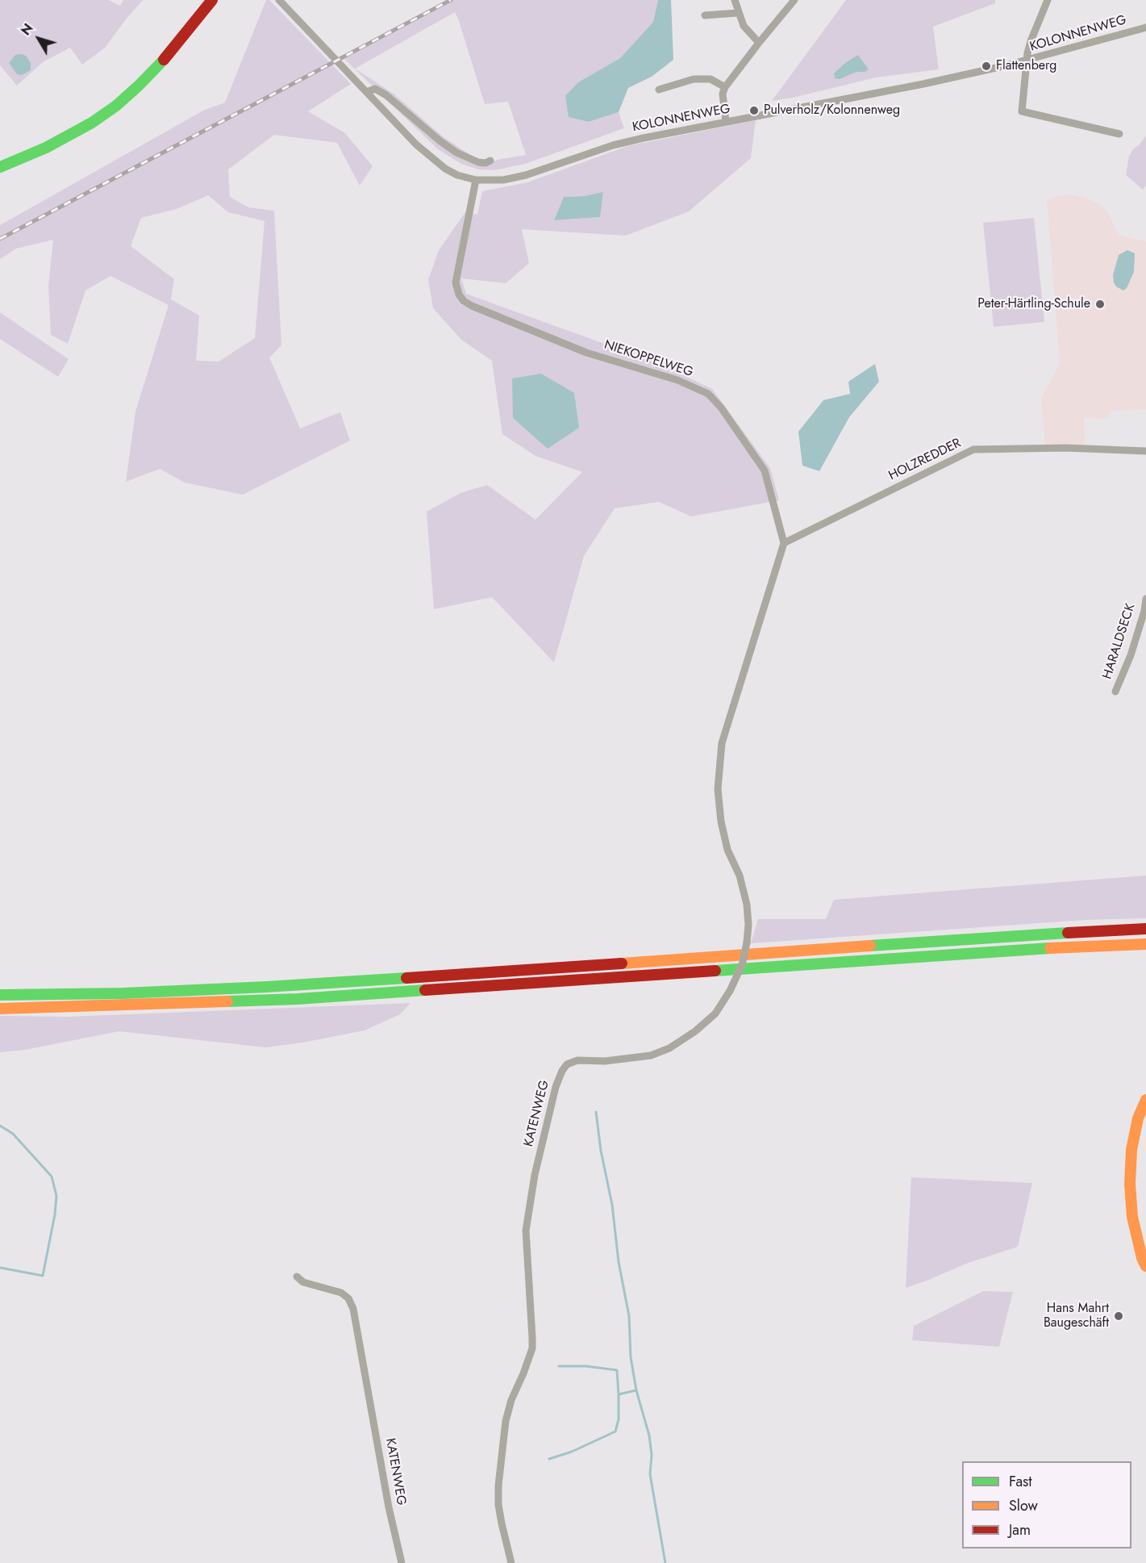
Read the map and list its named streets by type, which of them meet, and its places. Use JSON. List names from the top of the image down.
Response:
{
  "streets": {
    "street": [
      "KOLONNENWEG",
      "NIEKOPPELWEG",
      "HOLZREDDER",
      "HARALDSECK",
      "KATENWEG"
    ]
  },
  "crossings": [
    ["KOLONNENWEG", "NIEKOPPELWEG"],
    ["NIEKOPPELWEG", "HOLZREDDER"],
    ["NIEKOPPELWEG", "KATENWEG"],
    ["HOLZREDDER", "KATENWEG"]
  ],
  "places": [
    "Flattenberg",
    "Pulverholz/Kolonnenweg",
    "Peter-Härtling-Schule",
    "Hans Mahrt Baugeschäft"
  ],
  "legend": ["Fast", "Slow", "Jam"],
  "north": "top left"
}
